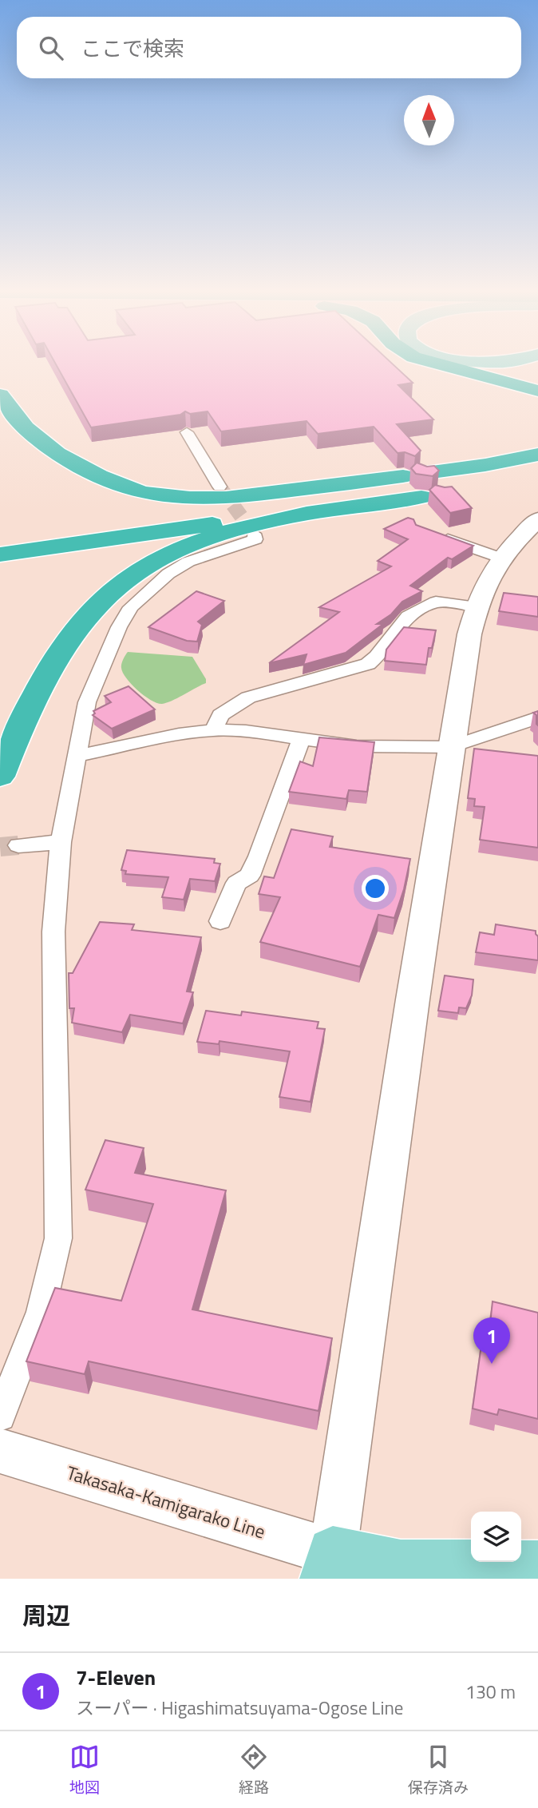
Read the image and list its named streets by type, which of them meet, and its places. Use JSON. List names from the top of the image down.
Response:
{
  "streets": {
    "street": ["Takasaka-Kamigarako Line"]
  },
  "north": "top",
  "page": {
    "search": "ここで検索",
    "pins": "1",
    "heading": "周辺",
    "list": [
      {
        "mark": "1",
        "name": "7-Eleven",
        "note": "スーパー · Higashimatsuyama-Ogose Line",
        "value": "130 m"
      }
    ],
    "nav": ["地図", "経路", "保存済み"]
  }
}
